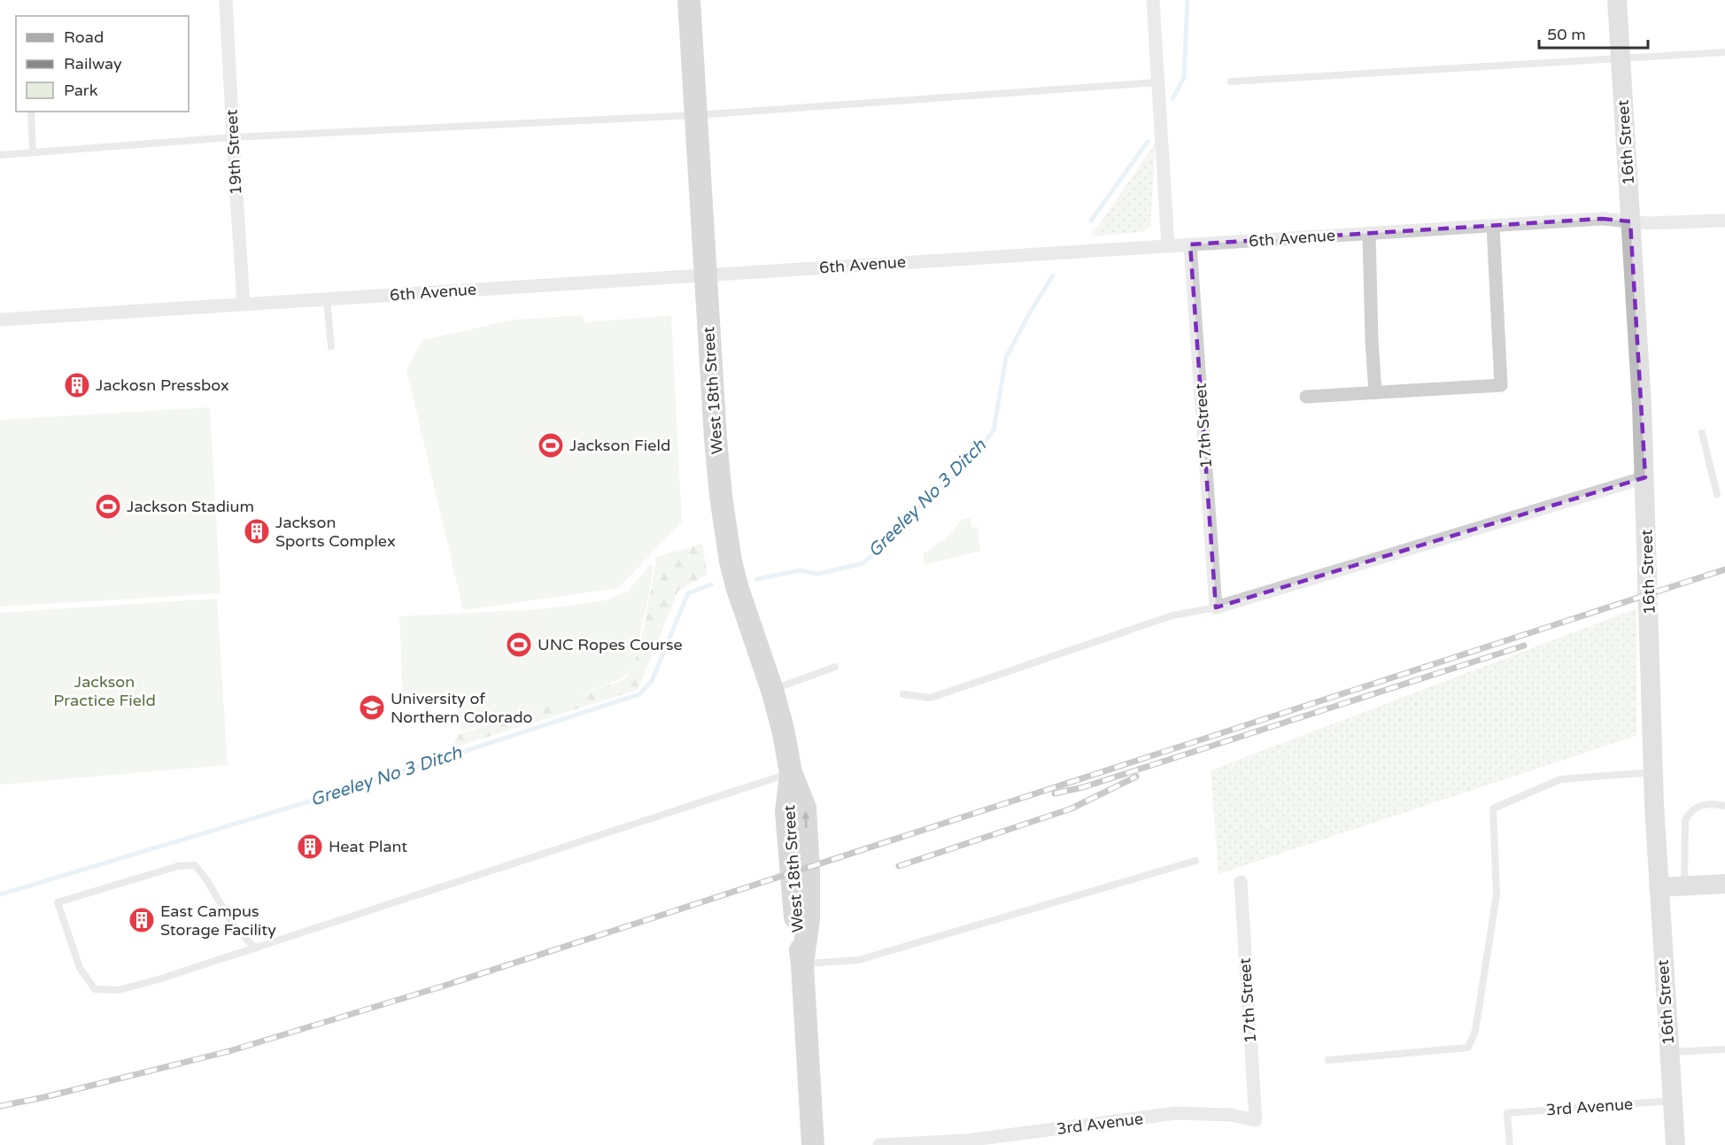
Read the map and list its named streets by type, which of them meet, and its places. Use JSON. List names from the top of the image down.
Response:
{
  "streets": {
    "main road": ["16th Street", "West 18th Street"],
    "street": [
      "19th Street",
      "6th Avenue",
      "17th Street",
      "3rd Avenue"
    ]
  },
  "crossings": [
    ["16th Street", "6th Avenue"],
    ["16th Street", "3rd Avenue"],
    ["19th Street", "6th Avenue"],
    ["6th Avenue", "West 18th Street"],
    ["6th Avenue", "17th Street"],
    ["17th Street", "3rd Avenue"]
  ],
  "water": ["Greeley No 3 Ditch"],
  "parks": ["Jackson Practice Field"],
  "places": {
    "building": [
      "Jackosn Pressbox",
      "Jackson Sports Complex",
      "Heat Plant",
      "East Campus Storage Facility"
    ],
    "sports": ["Jackson Field", "Jackson Stadium", "UNC Ropes Course"],
    "school or university": ["University of Northern Colorado"]
  },
  "legend": ["Road", "Railway", "Park"],
  "scale_bar": "50 m"
}
